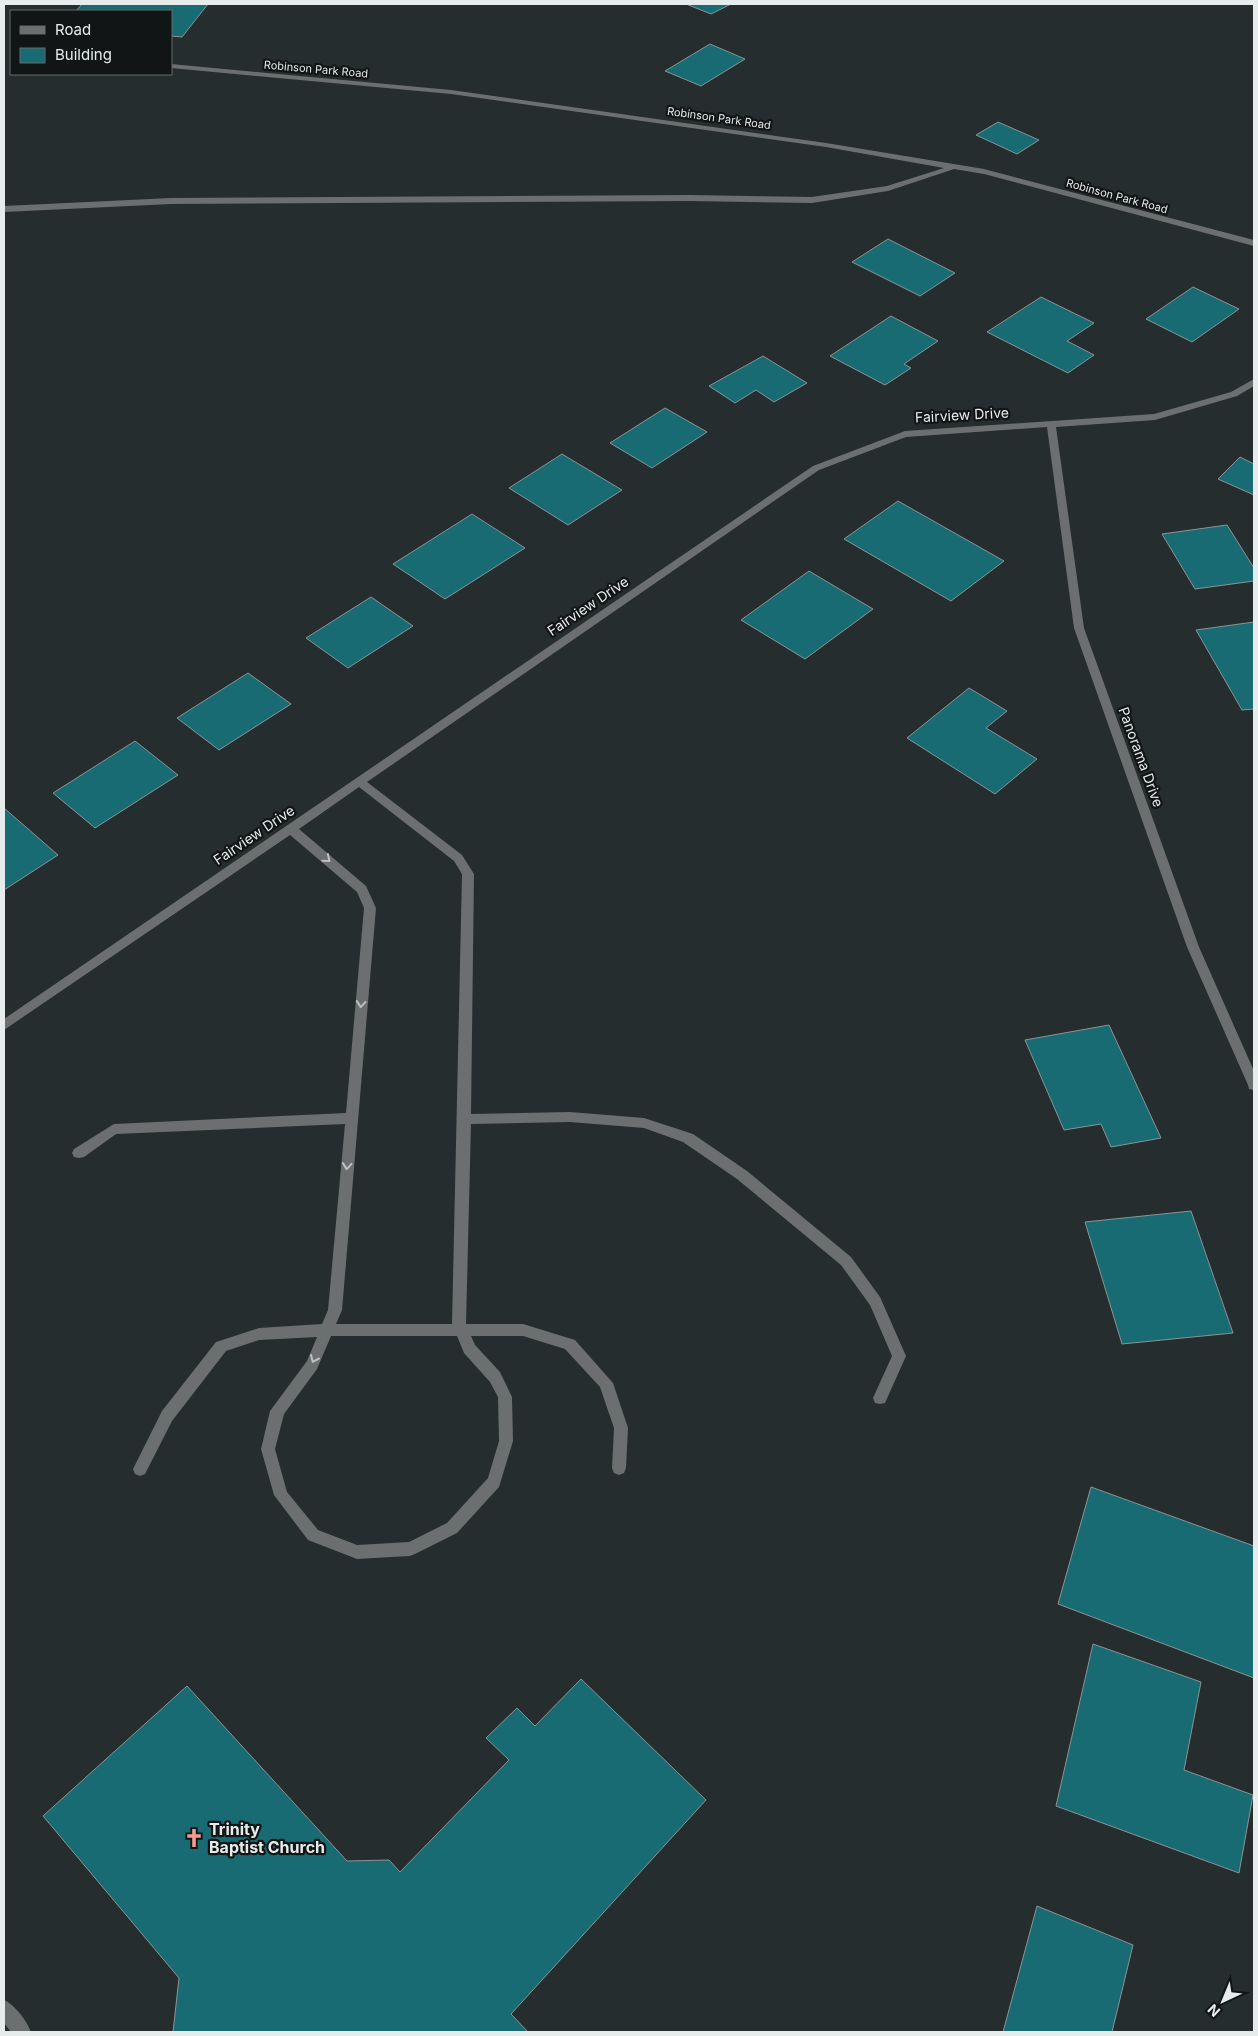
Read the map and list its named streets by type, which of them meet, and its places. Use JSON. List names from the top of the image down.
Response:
{
  "streets": {
    "street": ["Robinson Park Road", "Fairview Drive", "Panorama Drive"]
  },
  "crossings": [
    ["Fairview Drive", "Panorama Drive"]
  ],
  "places": {
    "church": ["Trinity Baptist Church"]
  },
  "legend": ["Road", "Building"],
  "north": "bottom left"
}
